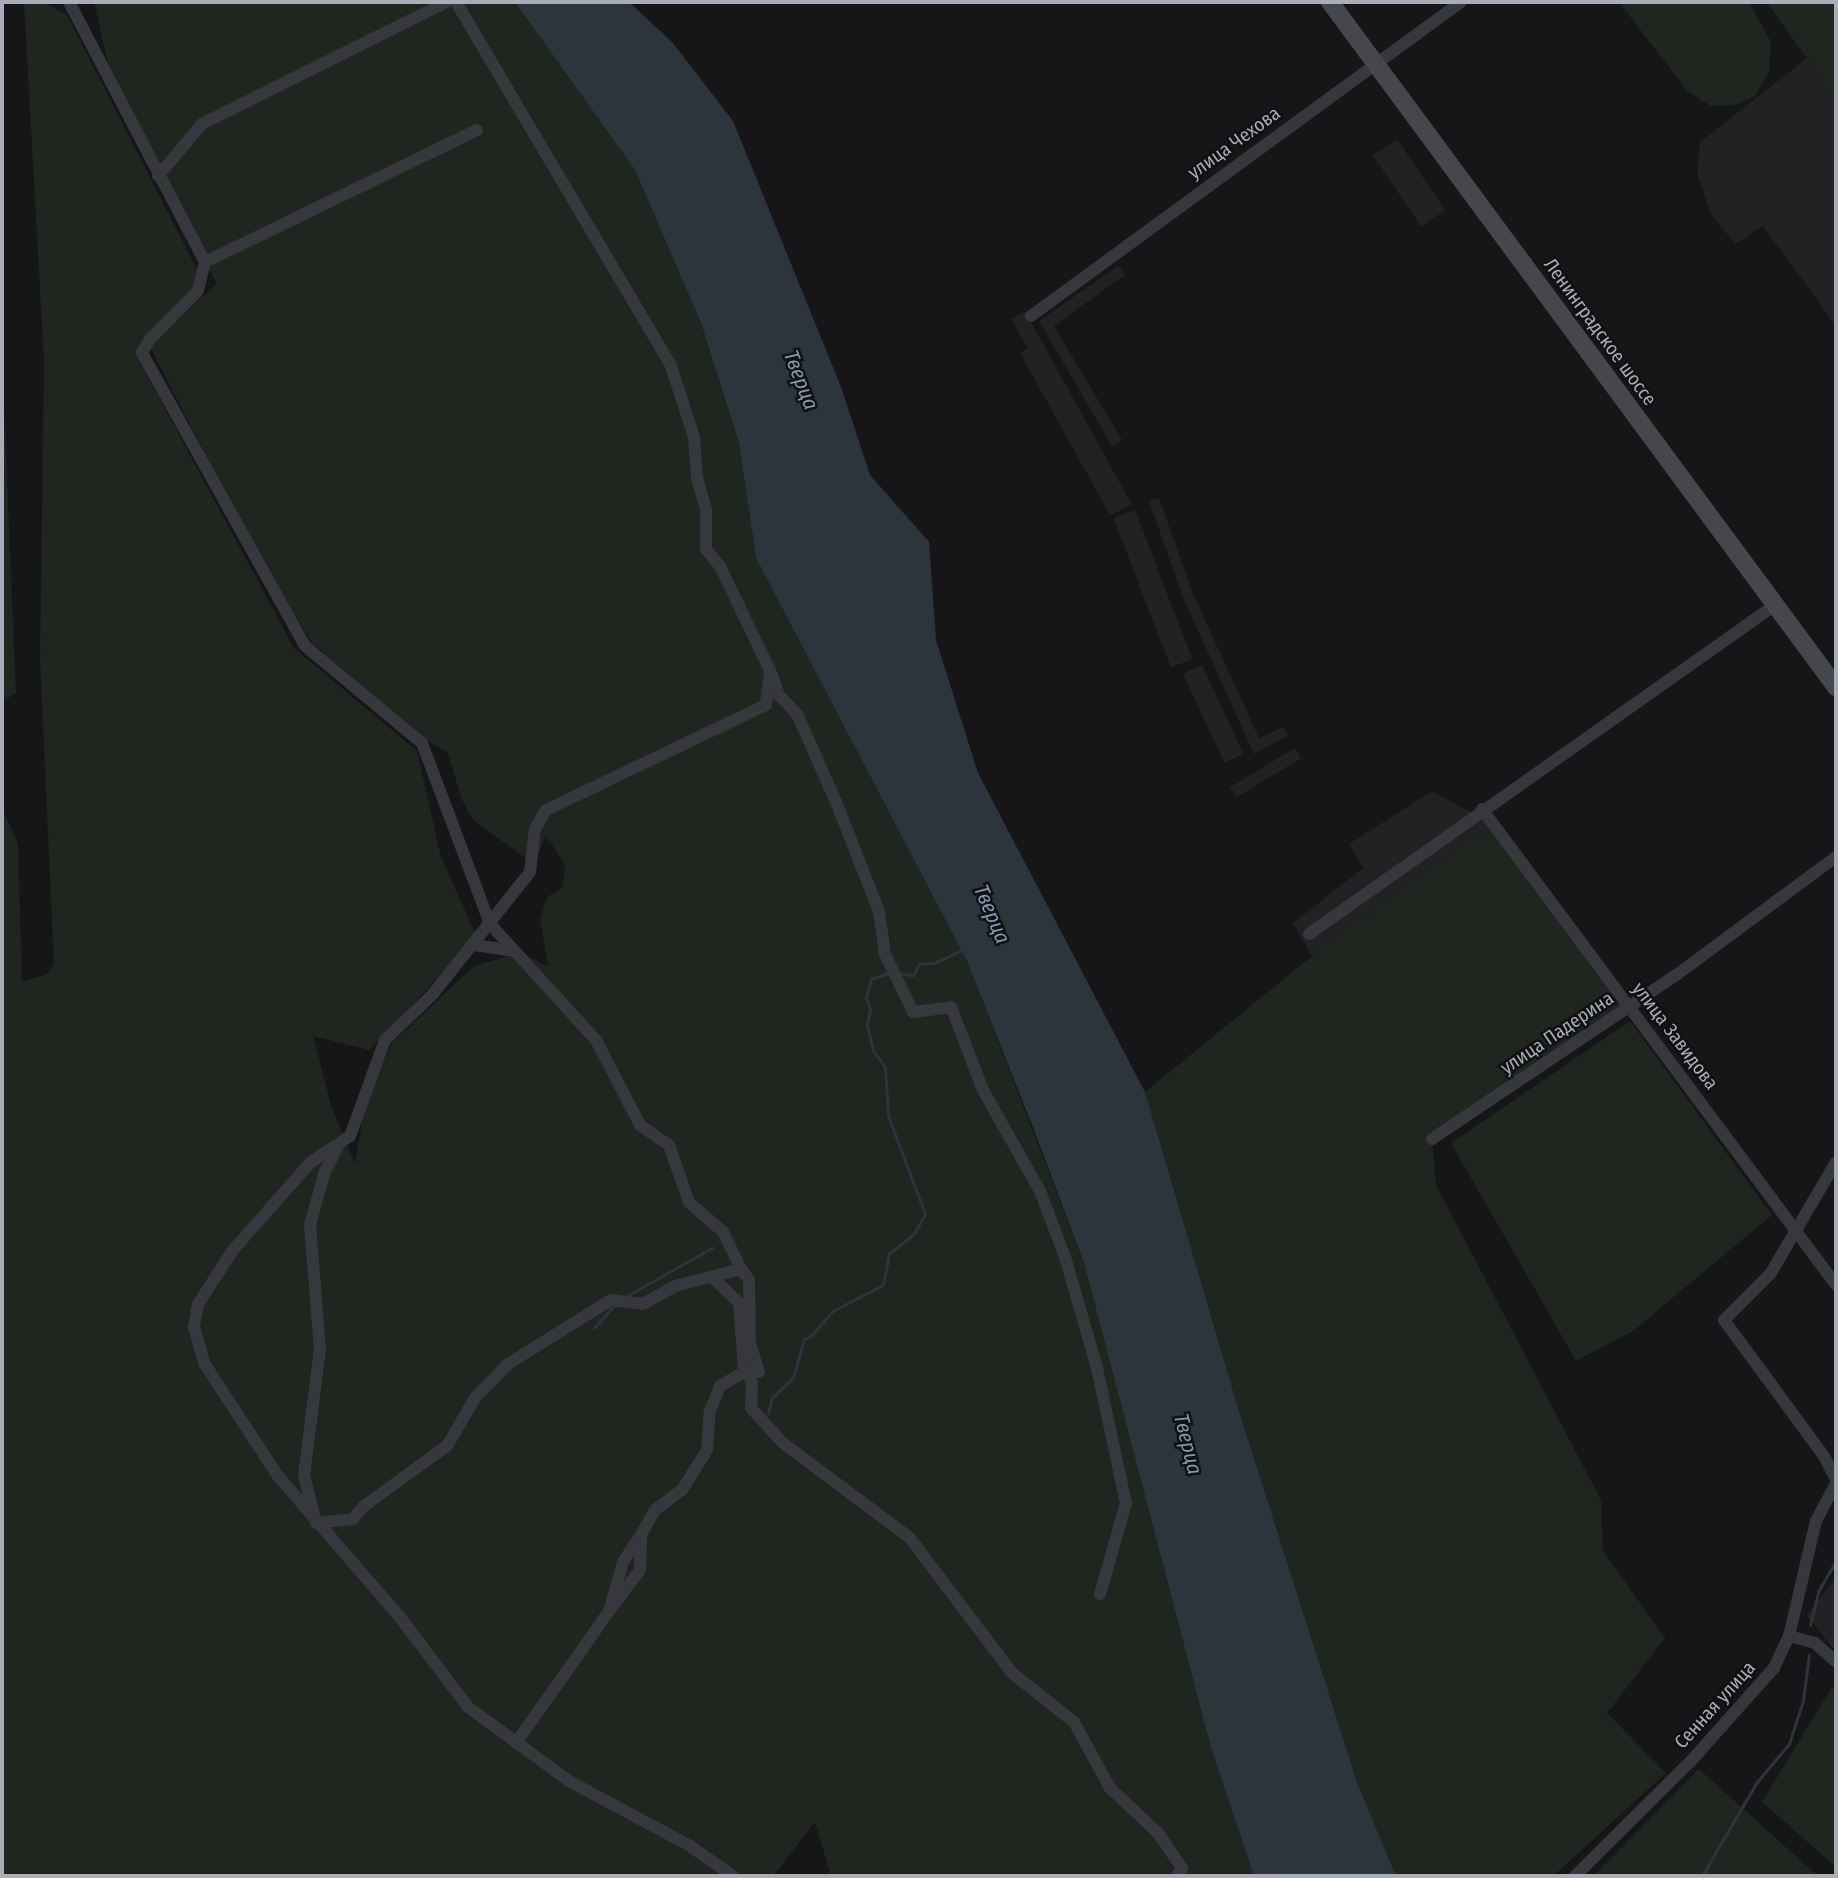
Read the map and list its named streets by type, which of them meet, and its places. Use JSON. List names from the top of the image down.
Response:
{
  "streets": {
    "main road": ["Ленинградское шоссе"],
    "street": [
      "улица Чехова",
      "улица Падерина",
      "улица Завидова",
      "Сенная улица"
    ]
  },
  "crossings": [
    ["улица Чехова", "Ленинградское шоссе"],
    ["улица Падерина", "улица Завидова"]
  ],
  "water": ["Тверца"]
}
